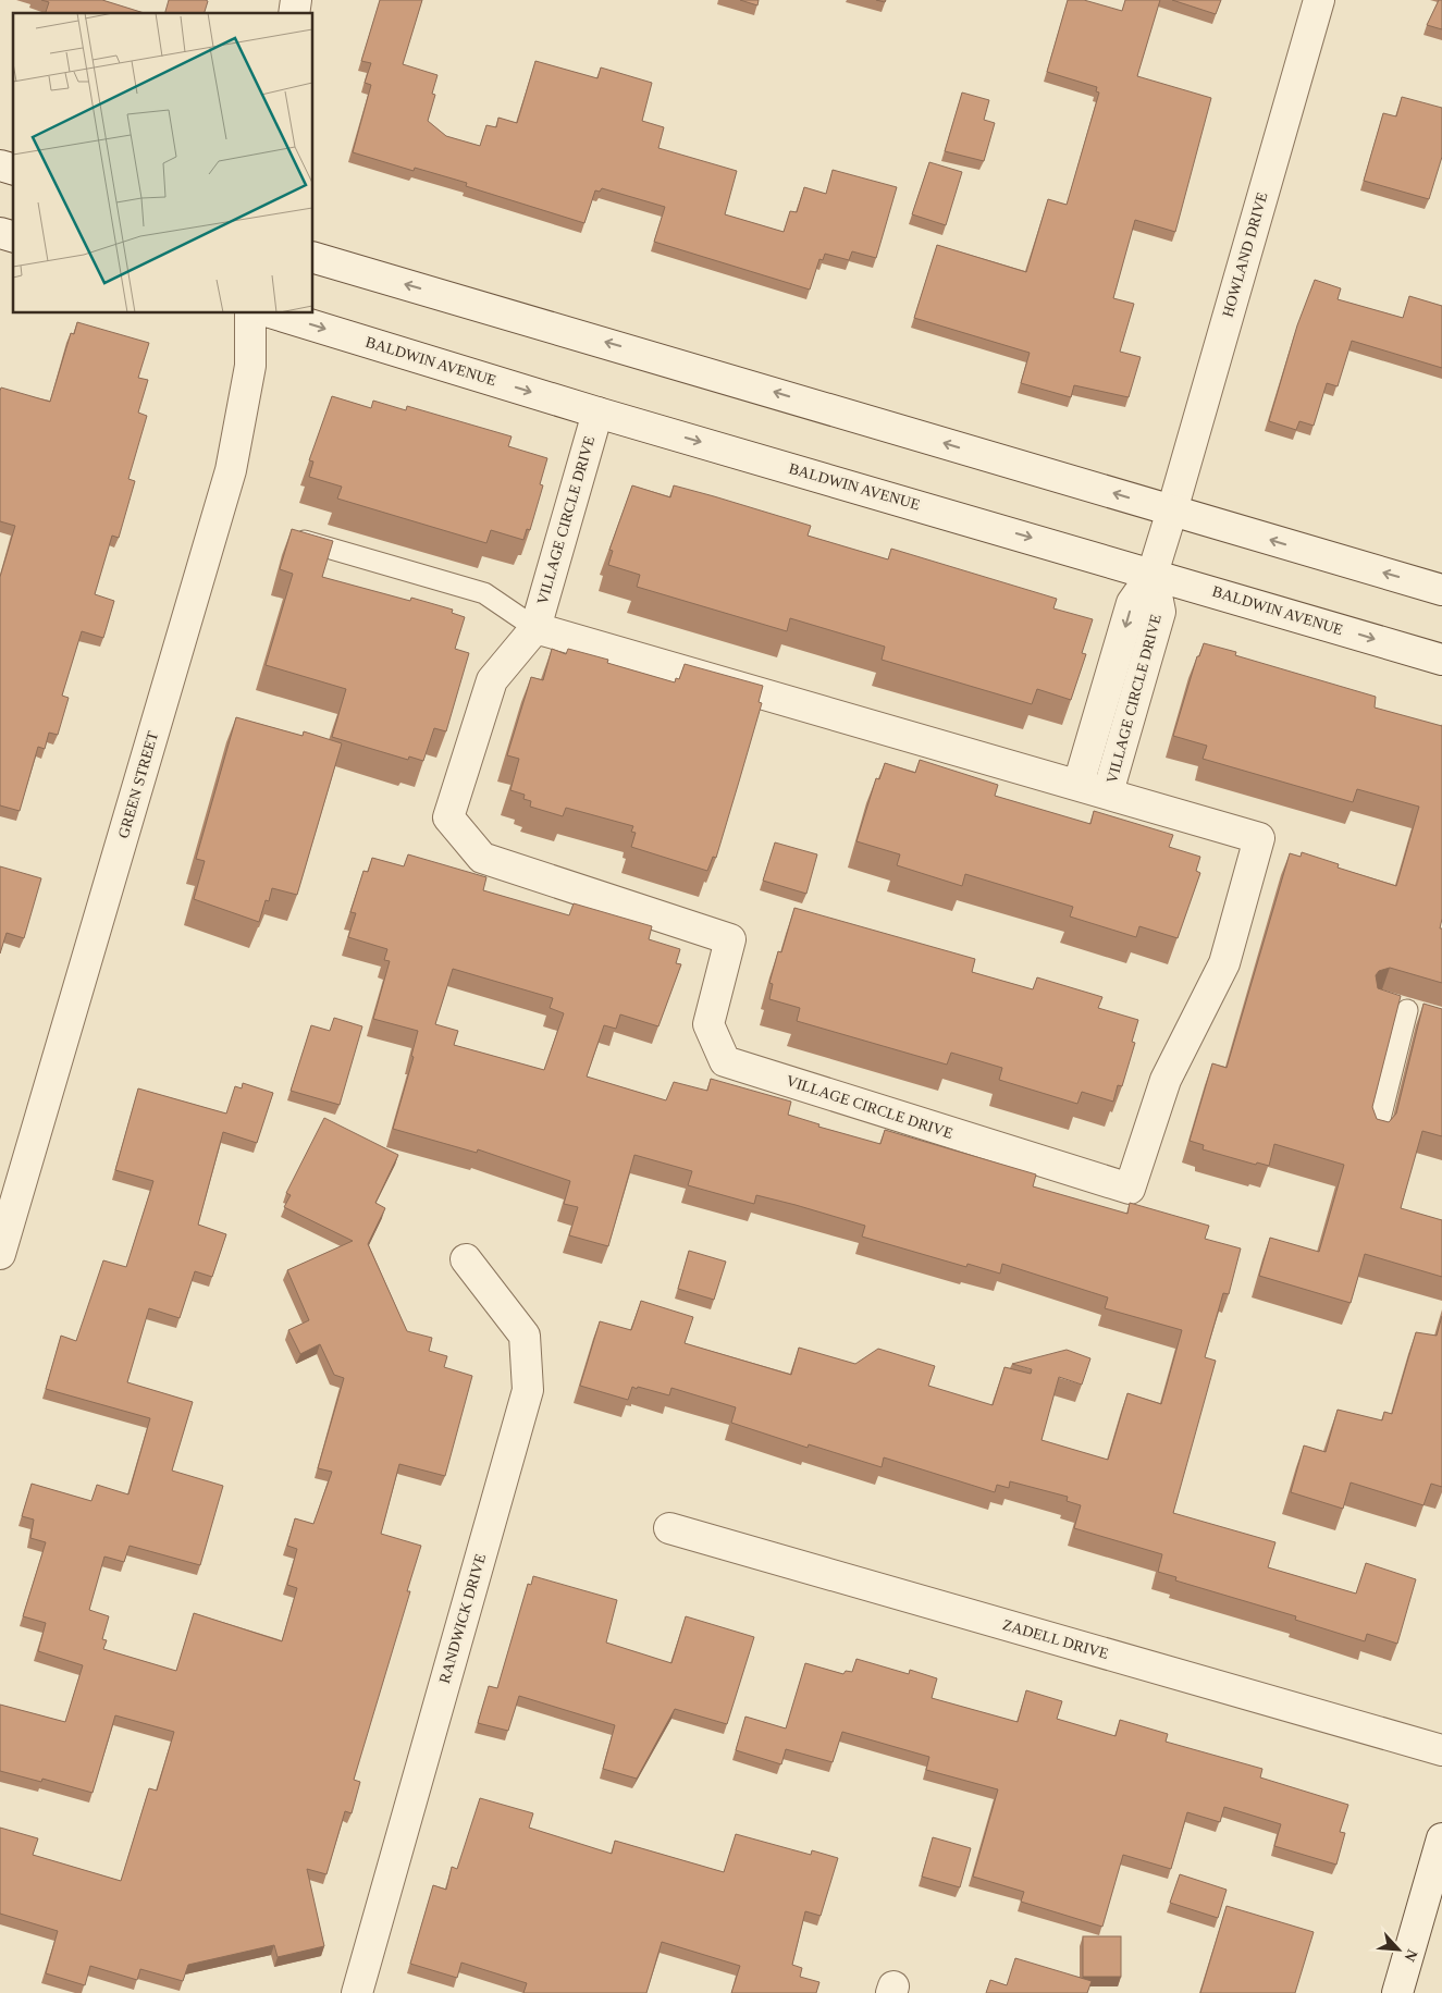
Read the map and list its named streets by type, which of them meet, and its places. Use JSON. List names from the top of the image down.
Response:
{
  "streets": {
    "street": [
      "HOWLAND DRIVE",
      "BALDWIN AVENUE",
      "VILLAGE CIRCLE DRIVE",
      "GREEN STREET",
      "RANDWICK DRIVE",
      "ZADELL DRIVE"
    ]
  },
  "crossings": [
    ["HOWLAND DRIVE", "VILLAGE CIRCLE DRIVE"],
    ["BALDWIN AVENUE", "VILLAGE CIRCLE DRIVE"]
  ],
  "north": "bottom right"
}
